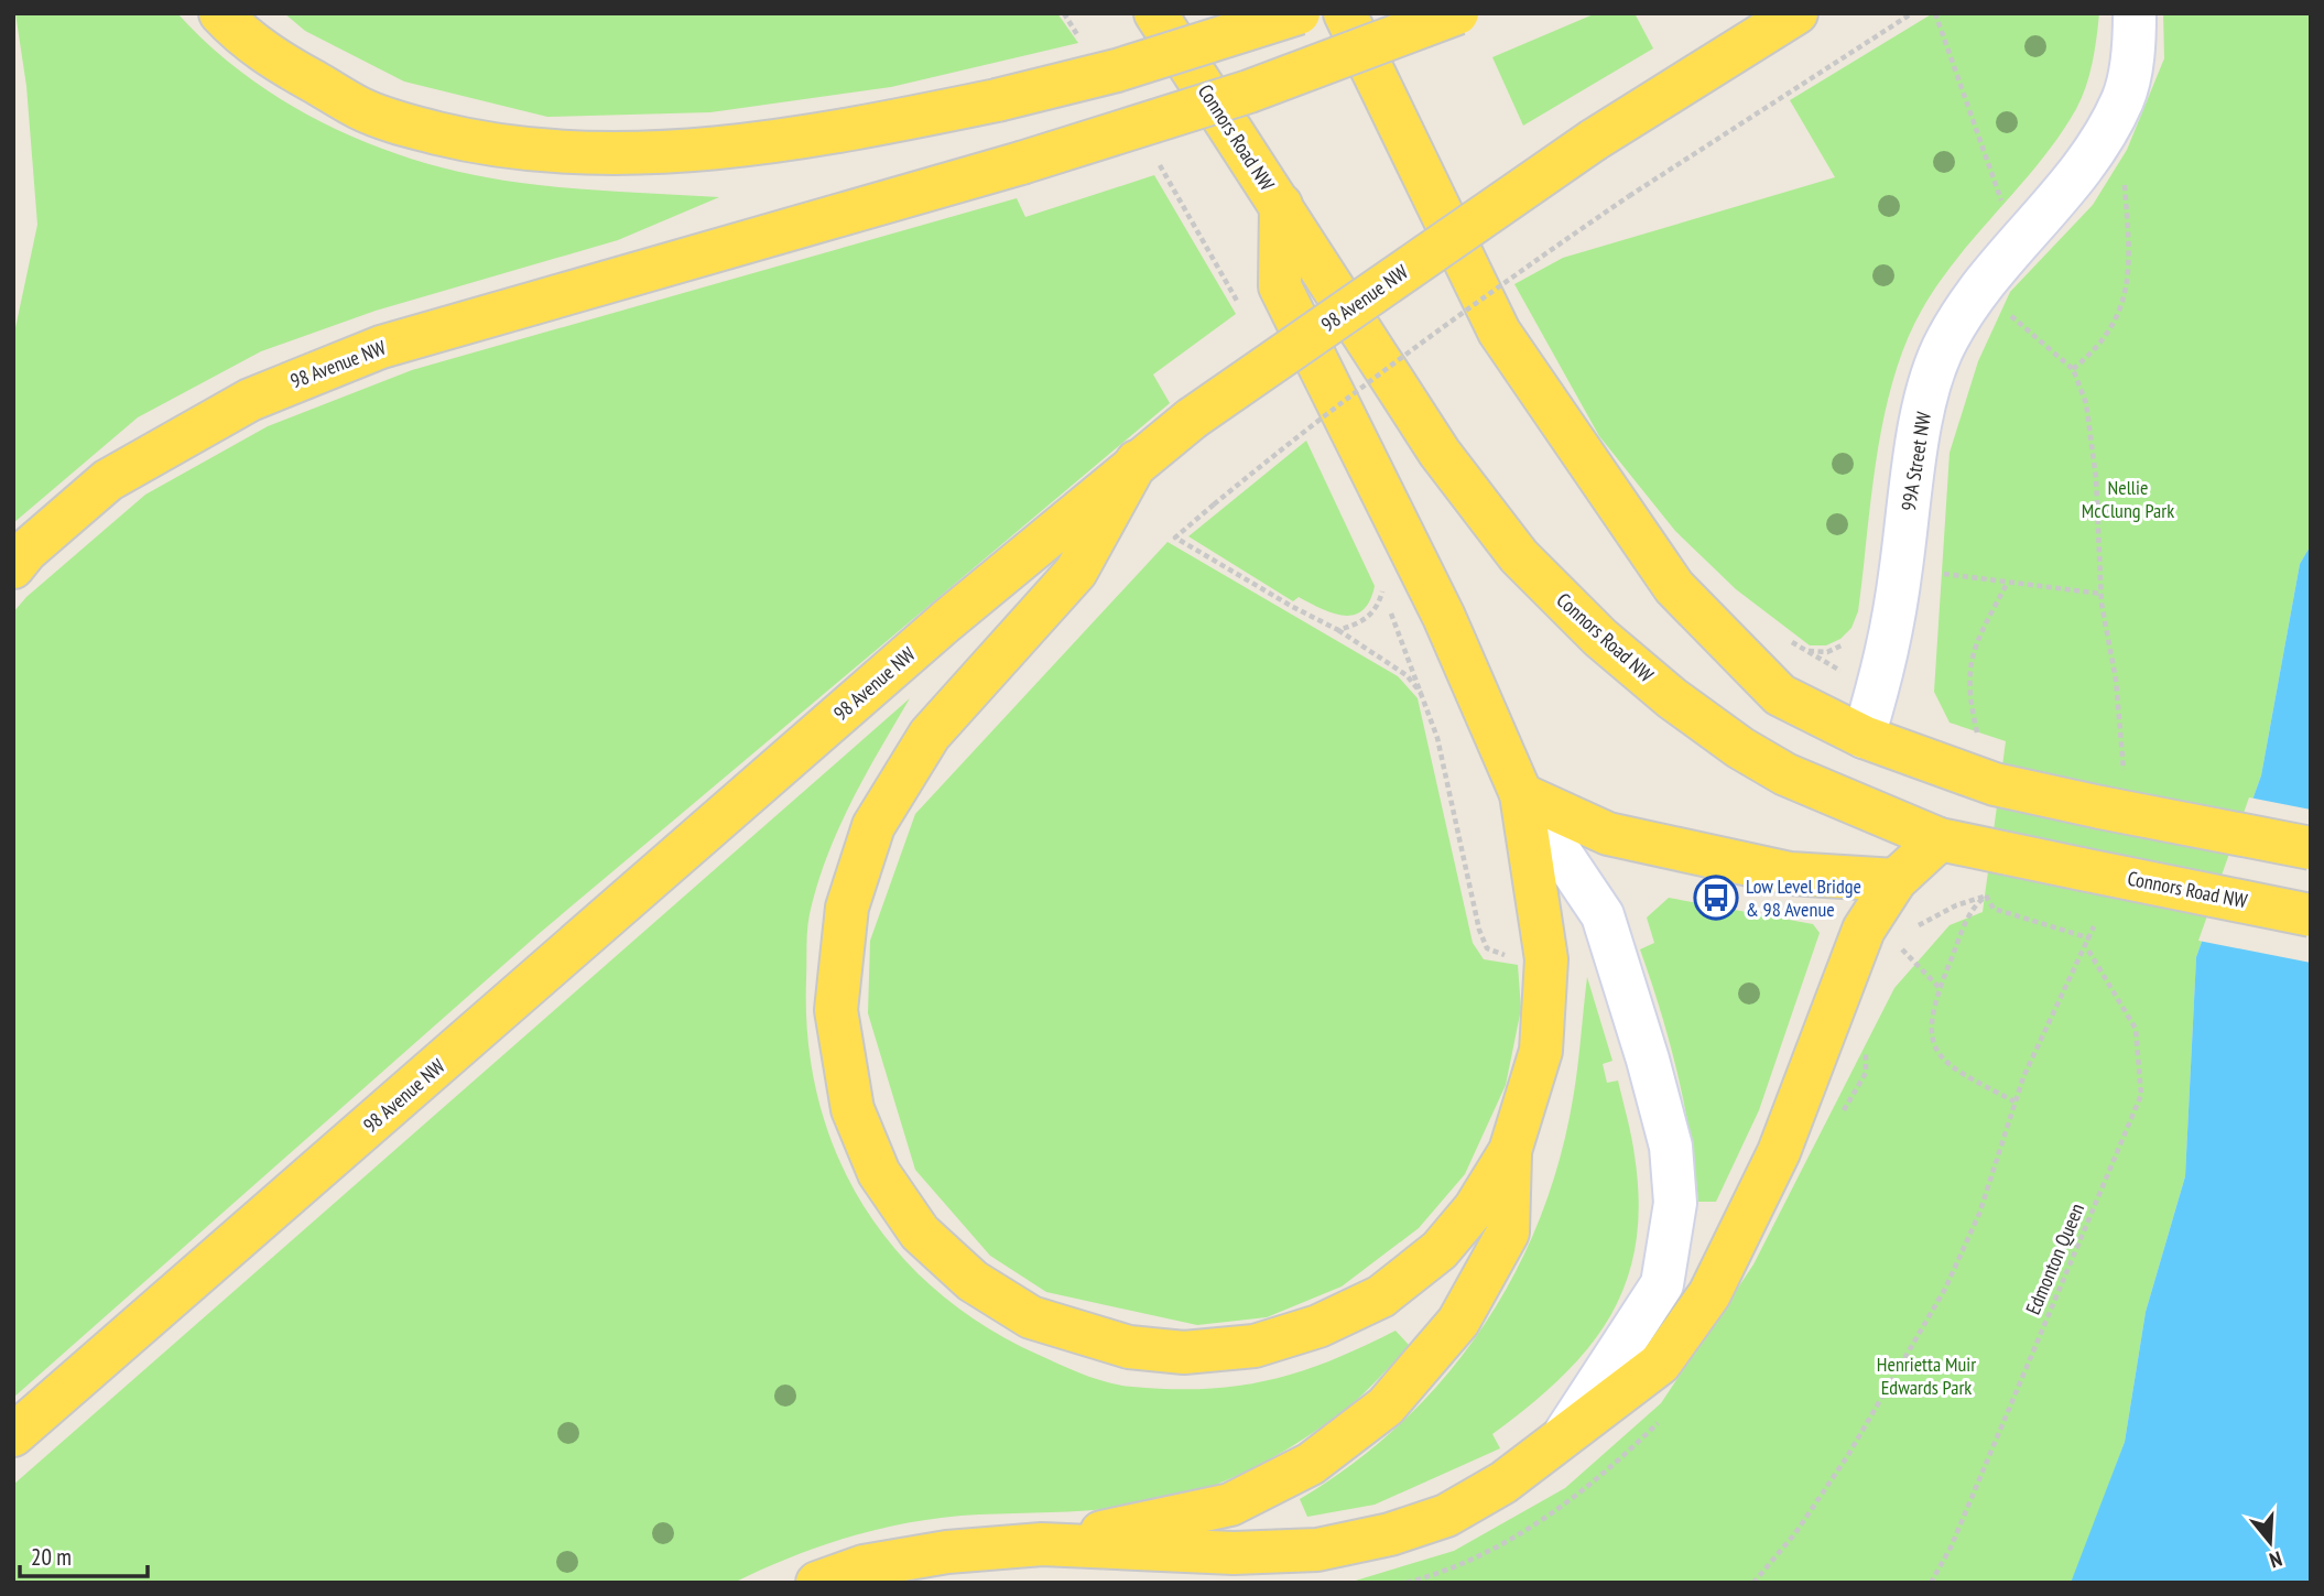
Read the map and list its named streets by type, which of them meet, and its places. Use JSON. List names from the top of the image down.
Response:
{
  "streets": {
    "main road": ["Connors Road NW", "98 Avenue NW"],
    "street": ["99A Street NW"],
    "path": ["Edmonton Queen"]
  },
  "parks": ["Nellie McClung Park", "Henrietta Muir Edwards Park"],
  "places": {
    "bus stop": ["Low Level Bridge & 98 Avenue"]
  },
  "scale_bar": "20 m",
  "north": "bottom"
}
